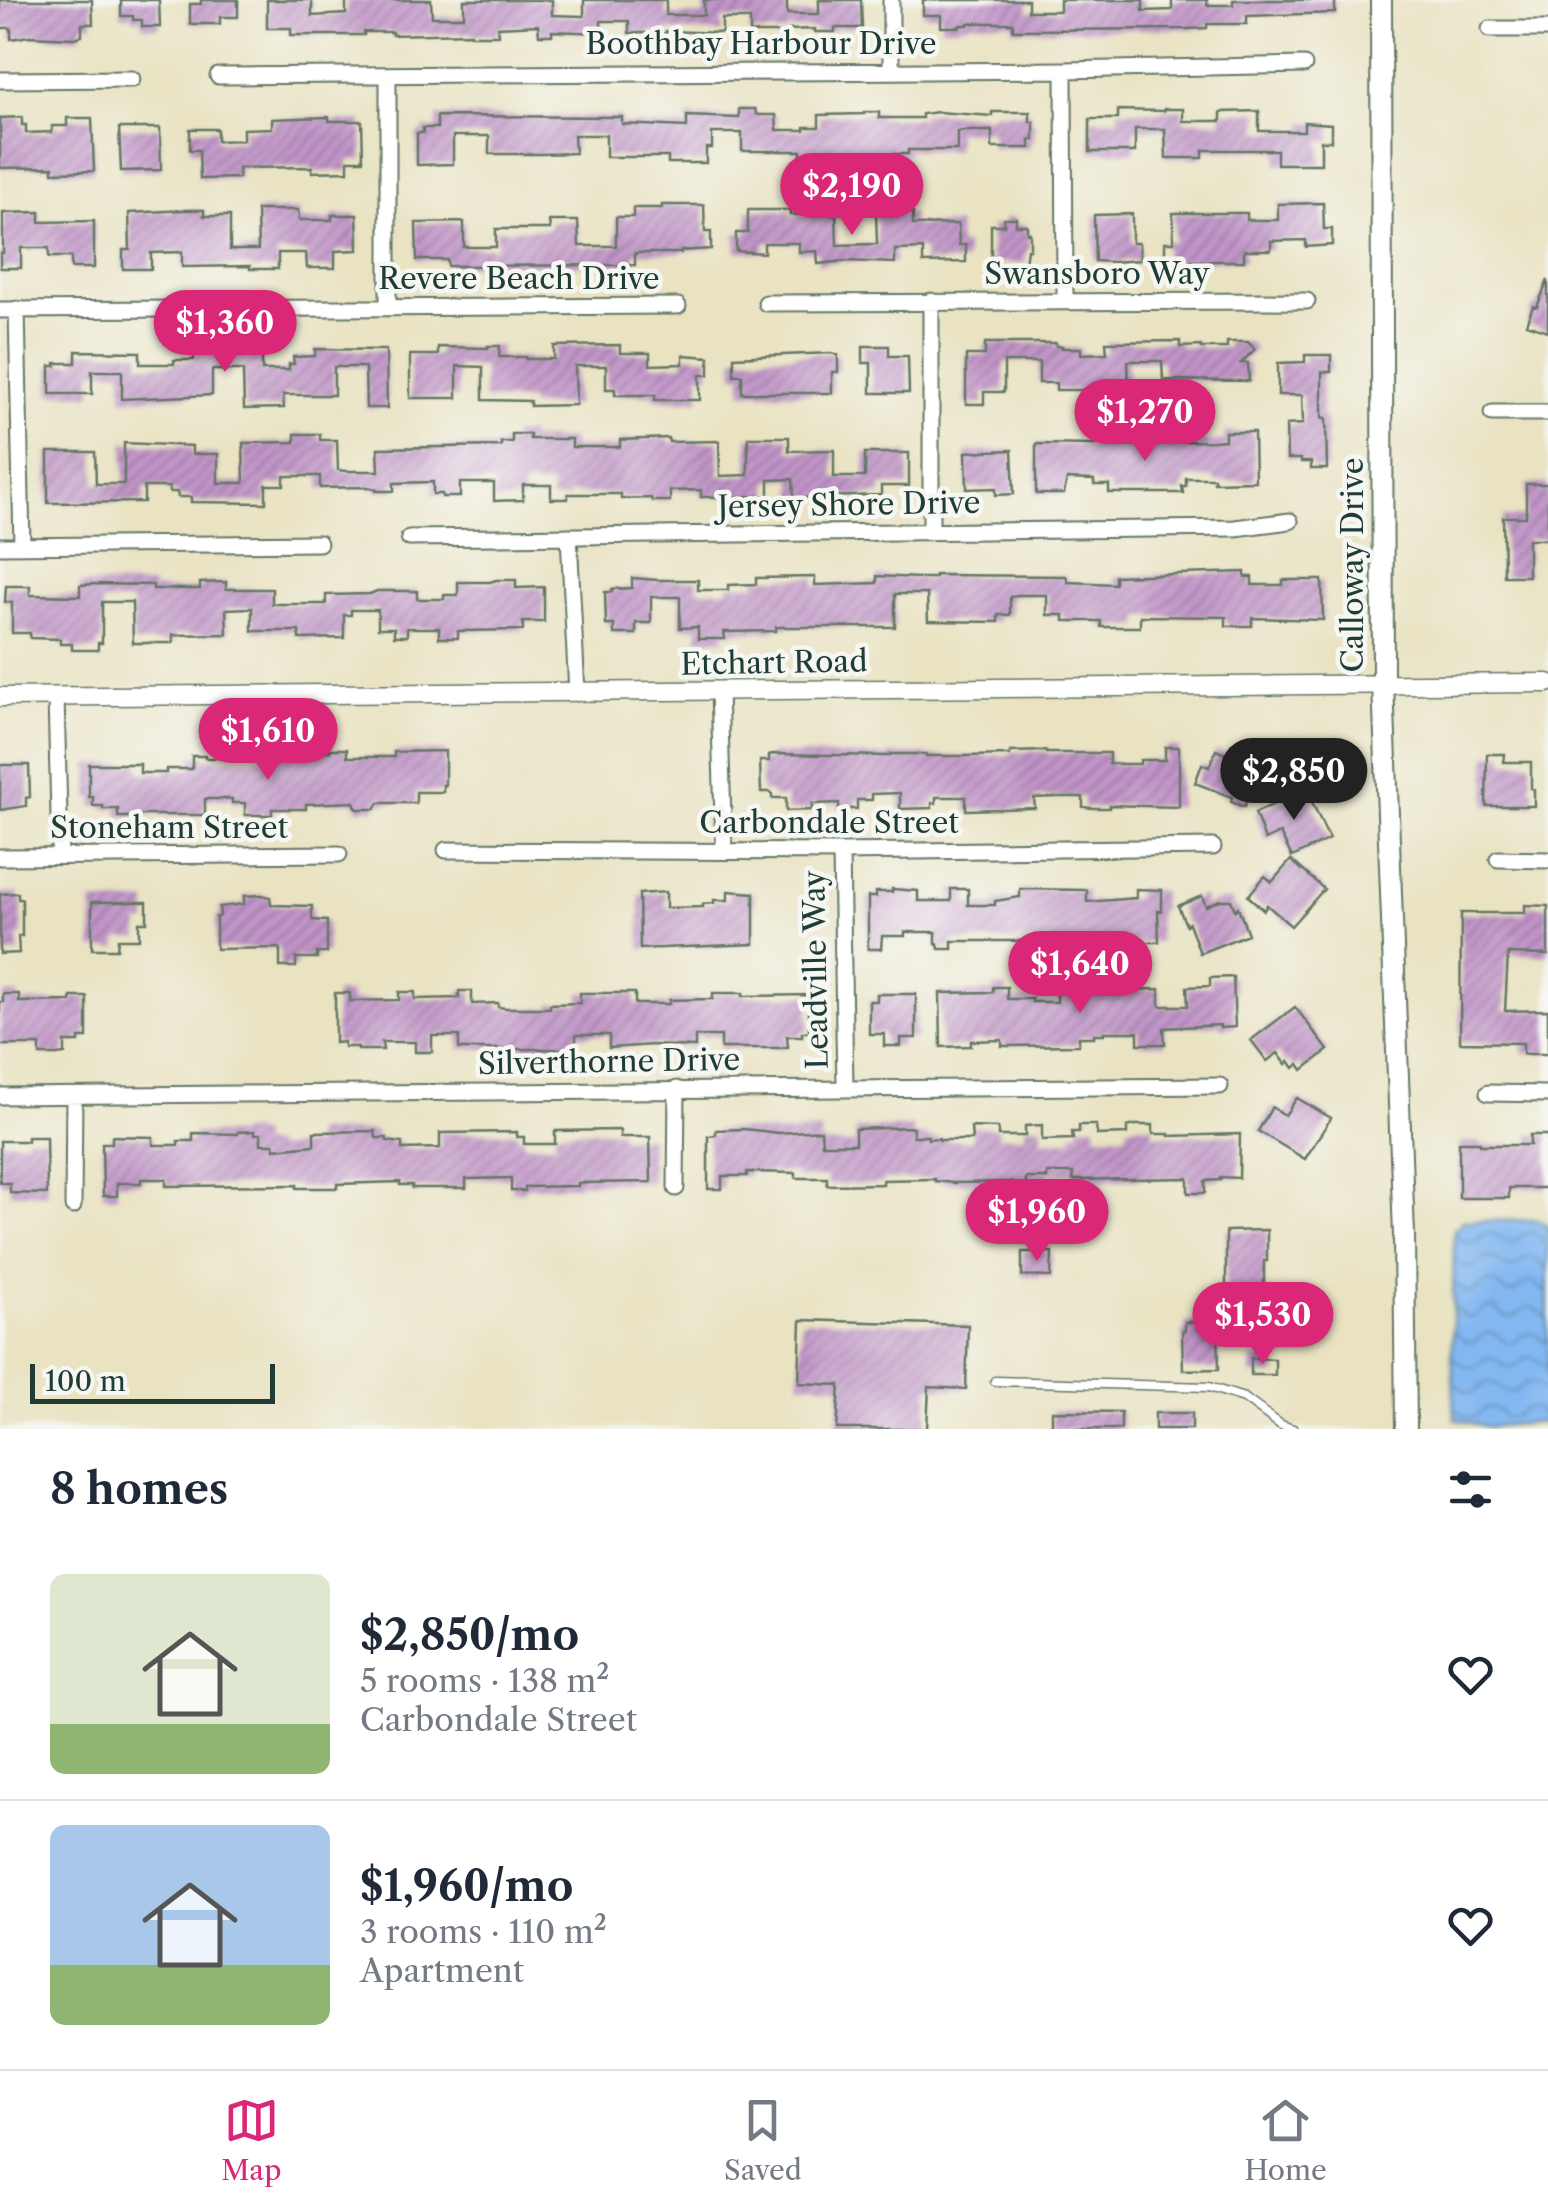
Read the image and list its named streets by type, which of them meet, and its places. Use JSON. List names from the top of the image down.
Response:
{
  "streets": {
    "main road": ["Calloway Drive"],
    "street": [
      "Boothbay Harbour Drive",
      "Swansboro Way",
      "Revere Beach Drive",
      "Jersey Shore Drive",
      "Etchart Road",
      "Carbondale Street",
      "Stoneham Street",
      "Leadville Way",
      "Silverthorne Drive"
    ]
  },
  "crossings": [
    ["Calloway Drive", "Etchart Road"],
    ["Carbondale Street", "Leadville Way"],
    ["Leadville Way", "Silverthorne Drive"]
  ],
  "scale_bar": "100 m",
  "page": {
    "price": [
      "$2,190",
      "$1,360",
      "$1,270",
      "$1,610",
      "$2,850",
      "$1,640",
      "$1,960",
      "$1,530"
    ],
    "scale": "100 m",
    "heading": "8 homes",
    "list": [
      {
        "name": "$2,850/mo",
        "note": "5 rooms · 138 m² · Carbondale Street"
      },
      {
        "name": "$1,960/mo",
        "note": "3 rooms · 110 m² · Apartment"
      }
    ],
    "tabs": ["Map", "Saved", "Home"]
  }
}
